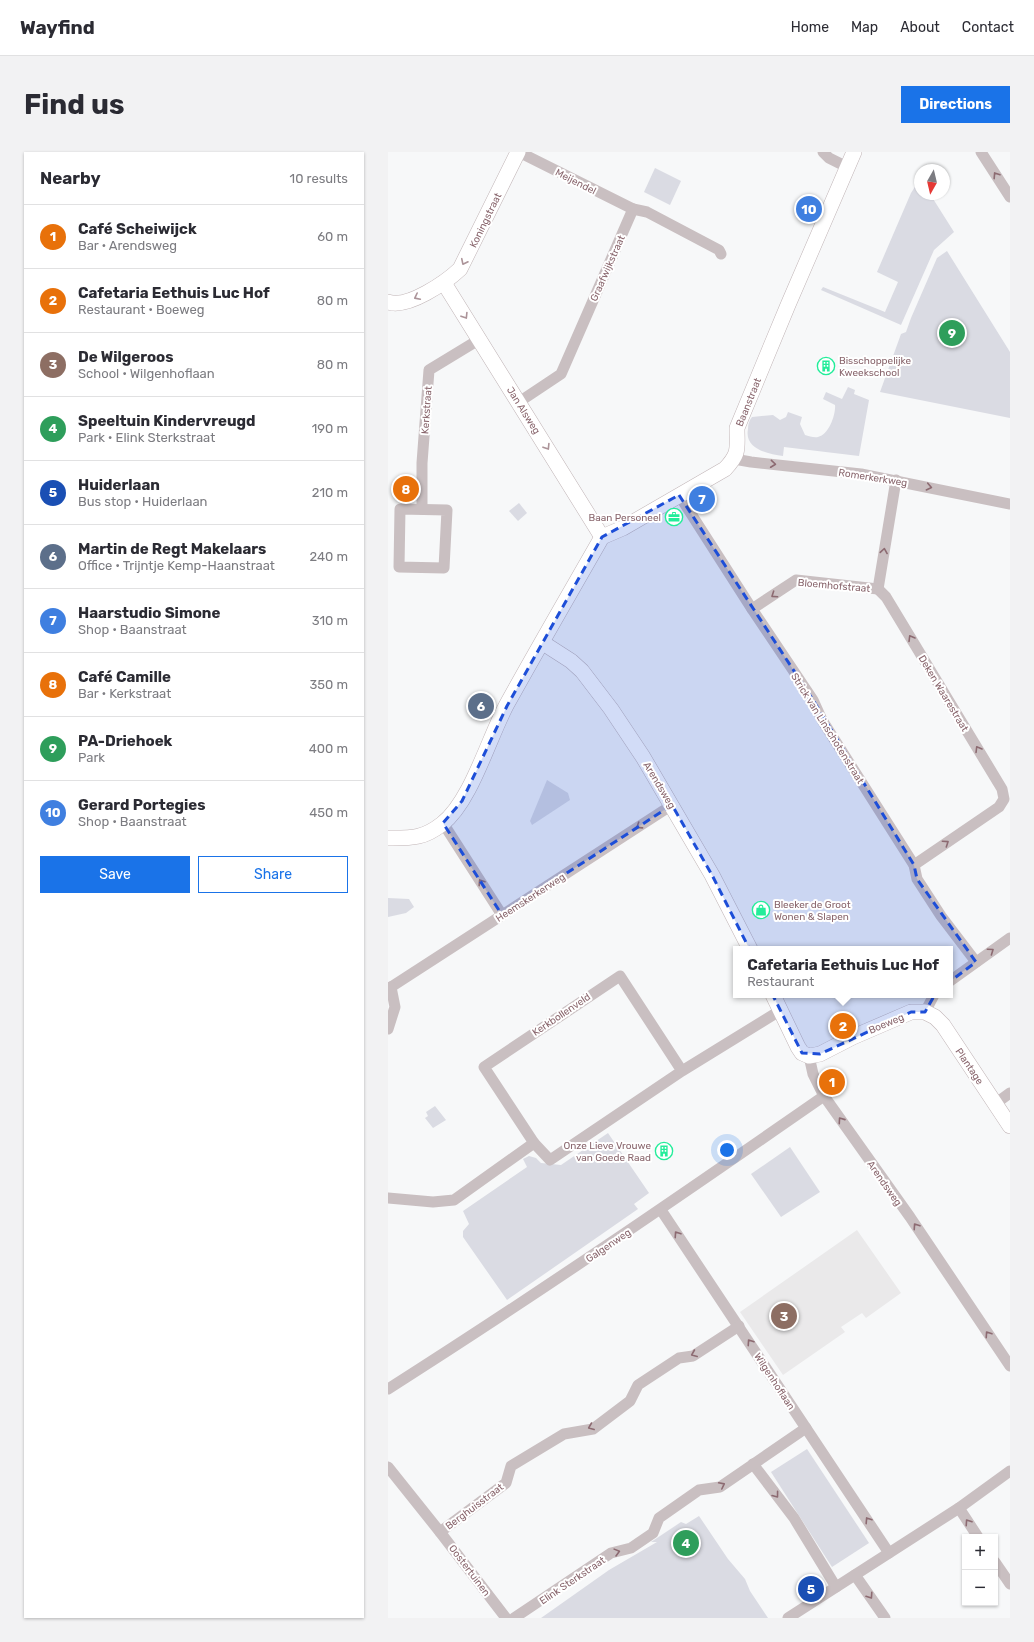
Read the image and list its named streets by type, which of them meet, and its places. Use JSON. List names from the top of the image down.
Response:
{
  "streets": {
    "street": [
      "Meijendel",
      "Koningstraat",
      "Graafwijkstraat",
      "Baanstraat",
      "Kerkstraat",
      "Jan Alsweg",
      "Romerkerkweg",
      "Bloemhofstraat",
      "Deken Waarestraat",
      "Strick van Linschotenstraat",
      "Arendsweg",
      "Heemskerkerweg",
      "Kerkbollenveld",
      "Boeweg",
      "Plantage",
      "Galgenweg",
      "Wilgenhoflaan",
      "Berghuisstraat",
      "Oostertuinen",
      "Elink Sterkstraat"
    ]
  },
  "crossings": [
    ["Meijendel", "Koningstraat"],
    ["Meijendel", "Graafwijkstraat"],
    ["Koningstraat", "Jan Alsweg"],
    ["Graafwijkstraat", "Jan Alsweg"],
    ["Baanstraat", "Romerkerkweg"],
    ["Kerkstraat", "Jan Alsweg"],
    ["Bloemhofstraat", "Deken Waarestraat"],
    ["Bloemhofstraat", "Strick van Linschotenstraat"],
    ["Deken Waarestraat", "Strick van Linschotenstraat"],
    ["Arendsweg", "Heemskerkerweg"],
    ["Arendsweg", "Boeweg"],
    ["Arendsweg", "Galgenweg"],
    ["Boeweg", "Plantage"],
    ["Galgenweg", "Wilgenhoflaan"],
    ["Wilgenhoflaan", "Berghuisstraat"],
    ["Wilgenhoflaan", "Elink Sterkstraat"],
    ["Berghuisstraat", "Oostertuinen"]
  ],
  "one_way": [
    "Koningstraat",
    "Jan Alsweg",
    "Romerkerkweg",
    "Bloemhofstraat",
    "Arendsweg",
    "Heemskerkerweg",
    "Berghuisstraat",
    "Elink Sterkstraat"
  ],
  "places": {
    "building": ["Bisschoppelijke Kweekschool", "Onze Lieve Vrouwe van Goede Raad"],
    "office": ["Baan Personeel"],
    "shop": ["Bleeker de Groot Wonen & Slapen"]
  },
  "north": "bottom",
  "page": {
    "header": "Wayfind",
    "nav": [
      "Home",
      "Map",
      "About",
      "Contact"
    ],
    "buttons": [
      "Directions",
      ["Save", "Share"]
    ],
    "title": "Find us",
    "heading": ["Nearby", "10 results"],
    "pins": [
      "10",
      "9",
      "8",
      "7",
      "6",
      "2",
      "1",
      "3",
      "4",
      "5"
    ],
    "list": [
      {
        "mark": "1",
        "name": "Café Scheiwijck",
        "note": "Bar · Arendsweg",
        "value": "60 m"
      },
      {
        "mark": "2",
        "name": "Cafetaria Eethuis Luc Hof",
        "note": "Restaurant · Boeweg",
        "value": "80 m"
      },
      {
        "mark": "3",
        "name": "De Wilgeroos",
        "note": "School · Wilgenhoflaan",
        "value": "80 m"
      },
      {
        "mark": "4",
        "name": "Speeltuin Kindervreugd",
        "note": "Park · Elink Sterkstraat",
        "value": "190 m"
      },
      {
        "mark": "5",
        "name": "Huiderlaan",
        "note": "Bus stop · Huiderlaan",
        "value": "210 m"
      },
      {
        "mark": "6",
        "name": "Martin de Regt Makelaars",
        "note": "Office · Trijntje Kemp-Haanstraat",
        "value": "240 m"
      },
      {
        "mark": "7",
        "name": "Haarstudio Simone",
        "note": "Shop · Baanstraat",
        "value": "310 m"
      },
      {
        "mark": "8",
        "name": "Café Camille",
        "note": "Bar · Kerkstraat",
        "value": "350 m"
      },
      {
        "mark": "9",
        "name": "PA-Driehoek",
        "note": "Park",
        "value": "400 m"
      },
      {
        "mark": "10",
        "name": "Gerard Portegies",
        "note": "Shop · Baanstraat",
        "value": "450 m"
      }
    ],
    "popup": ["Cafetaria Eethuis Luc Hof", "Restaurant"],
    "map_buttons": ["+", "−"]
  }
}
